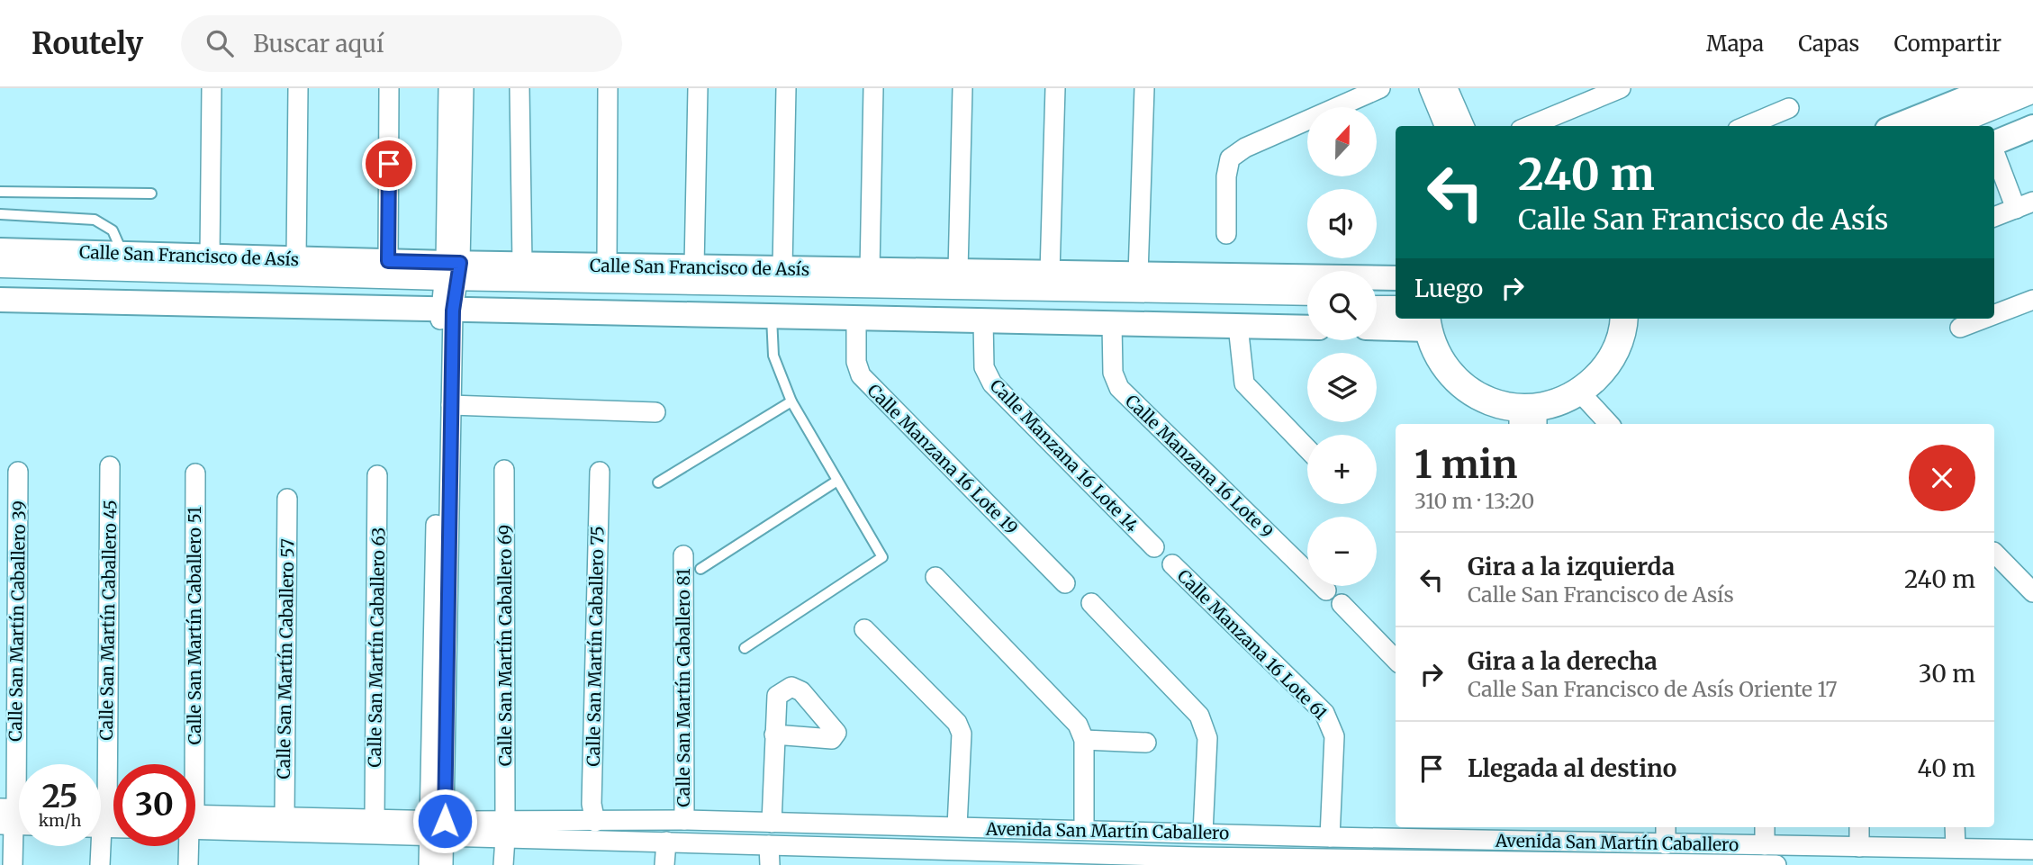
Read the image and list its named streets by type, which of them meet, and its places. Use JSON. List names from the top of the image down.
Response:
{
  "streets": {
    "main road": ["Calle San Francisco de Asís"],
    "street": [
      "Calle Manzana 16 Lote 14",
      "Calle Manzana 16 Lote 19",
      "Calle Manzana 16 Lote 9",
      "Calle San Martín Caballero 45",
      "Calle San Martín Caballero 39",
      "Calle San Martín Caballero 51",
      "Calle Manzana 16 Lote 61",
      "Calle San Martín Caballero 69",
      "Calle San Martín Caballero 75",
      "Calle San Martín Caballero 63",
      "Calle San Martín Caballero 57",
      "Calle San Martín Caballero 81",
      "Avenida San Martín Caballero"
    ]
  },
  "crossings": [
    ["Calle San Francisco de Asís", "Calle Manzana 16 Lote 14"],
    ["Calle San Francisco de Asís", "Calle Manzana 16 Lote 19"],
    ["Calle San Francisco de Asís", "Calle Manzana 16 Lote 9"],
    ["Calle Manzana 16 Lote 61", "Avenida San Martín Caballero"],
    ["Calle San Martín Caballero 69", "Avenida San Martín Caballero"],
    ["Calle San Martín Caballero 75", "Avenida San Martín Caballero"],
    ["Calle San Martín Caballero 63", "Avenida San Martín Caballero"],
    ["Calle San Martín Caballero 57", "Avenida San Martín Caballero"],
    ["Calle San Martín Caballero 81", "Avenida San Martín Caballero"]
  ],
  "north": "top",
  "page": {
    "header": "Routely",
    "search": "Buscar aquí",
    "nav": ["Mapa", "Capas", "Compartir"],
    "map_buttons": ["+", "−"],
    "turn": ["240 m", "Calle San Francisco de Asís"],
    "then": "Luego",
    "heading": ["1 min", "310 m · 13:20"],
    "list": [
      {
        "name": "Gira a la izquierda",
        "note": "Calle San Francisco de Asís",
        "value": "240 m"
      },
      {
        "name": "Gira a la derecha",
        "note": "Calle San Francisco de Asís Oriente 17",
        "value": "30 m"
      },
      {
        "name": "Llegada al destino",
        "value": "40 m"
      }
    ],
    "speed": "25 km/h",
    "limit": "30"
  }
}
